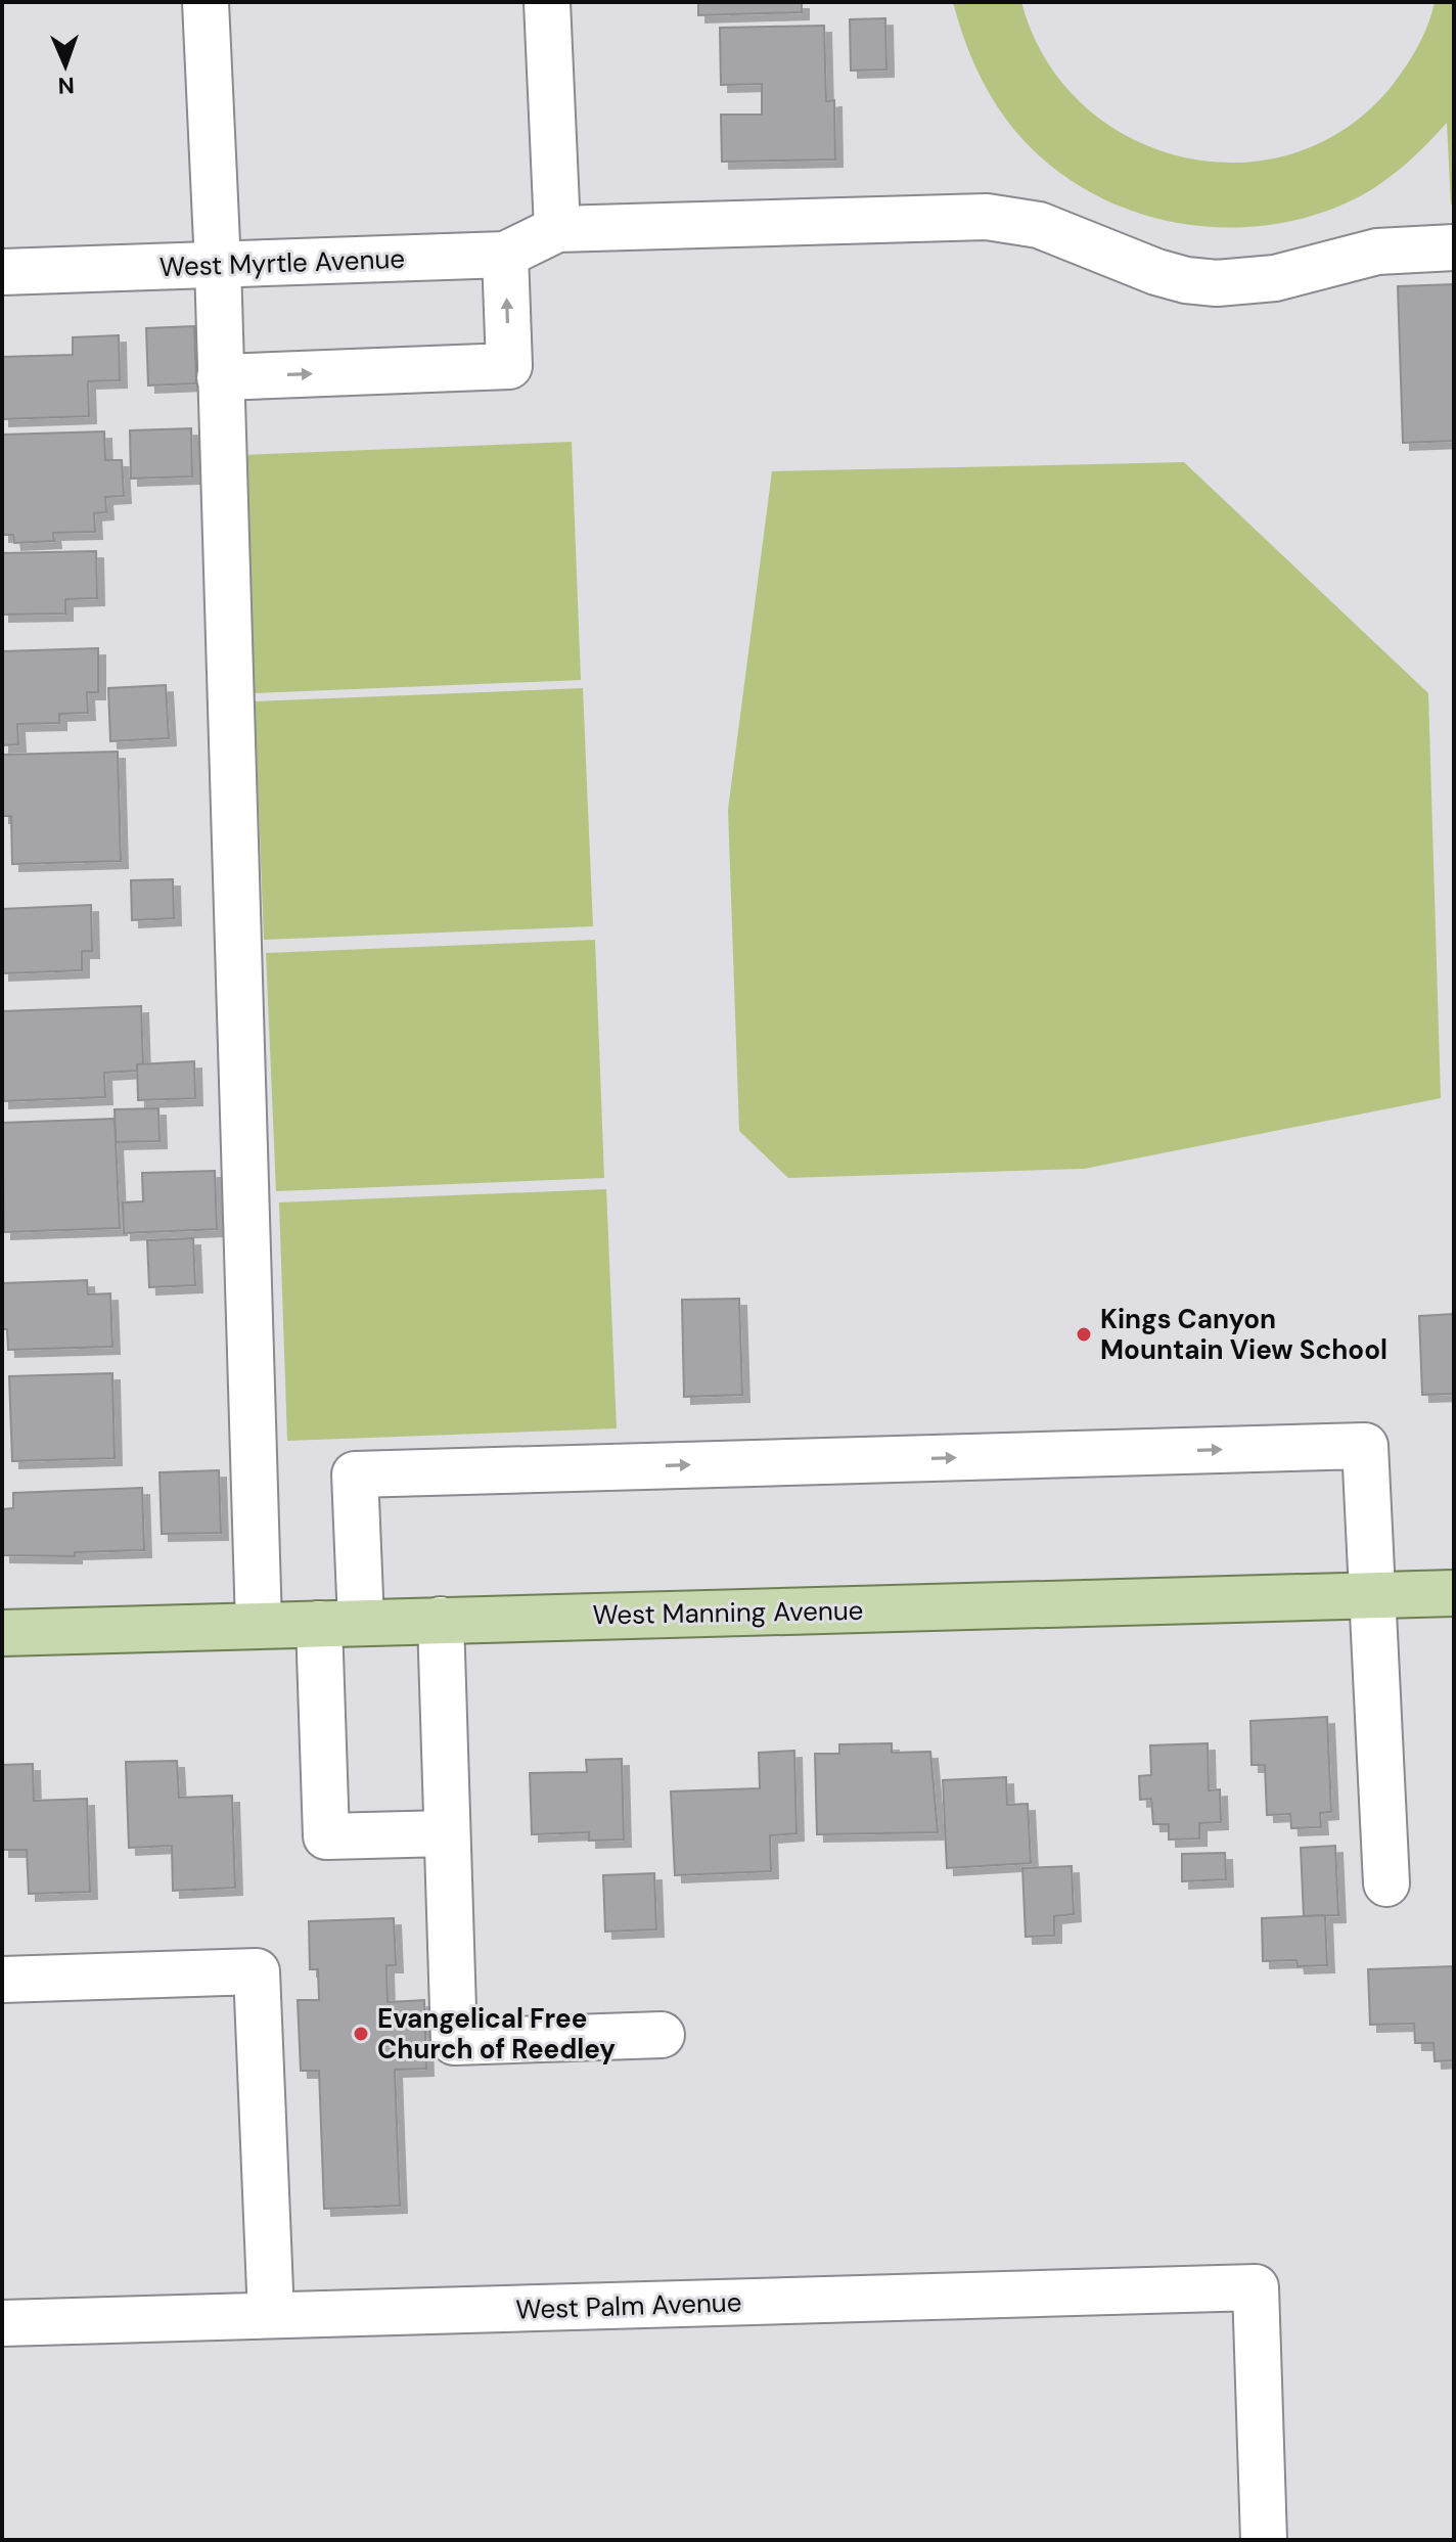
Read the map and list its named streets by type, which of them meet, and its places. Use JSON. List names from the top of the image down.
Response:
{
  "streets": {
    "main road": ["West Manning Avenue"],
    "street": ["West Myrtle Avenue", "West Palm Avenue"]
  },
  "places": ["Kings Canyon Mountain View School", "Evangelical Free Church of Reedley"],
  "north": "bottom"
}
